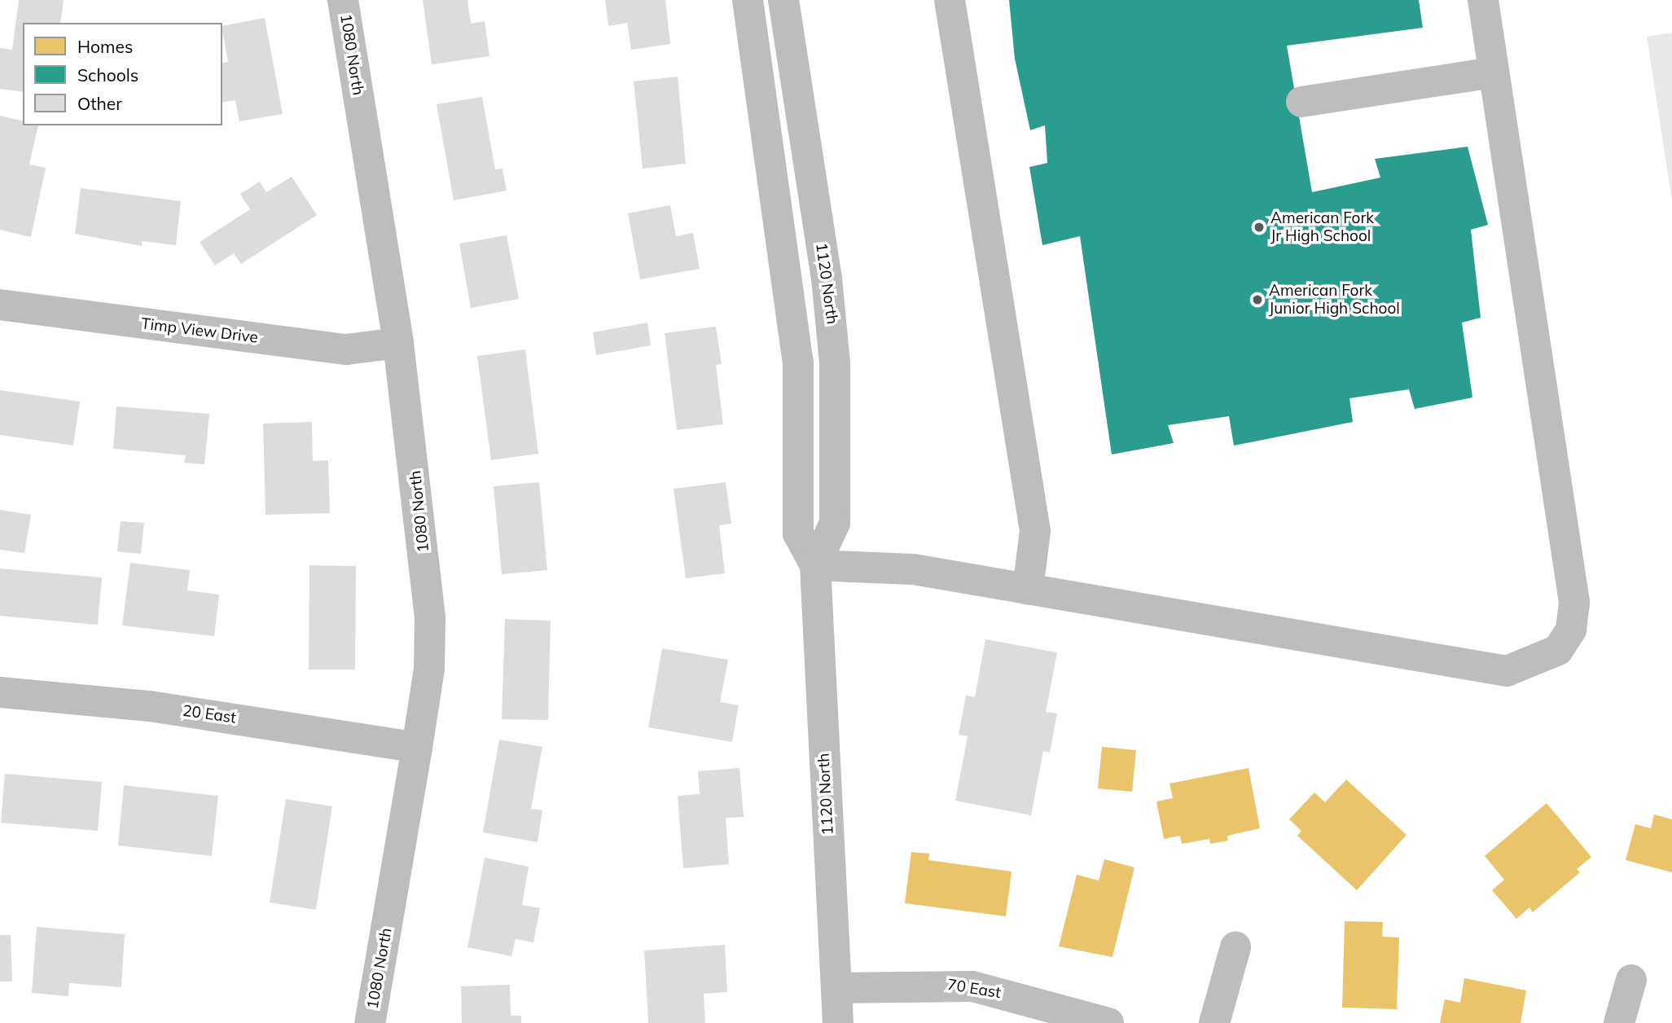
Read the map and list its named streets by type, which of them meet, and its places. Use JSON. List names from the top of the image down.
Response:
{
  "streets": {
    "street": [
      "1080 North",
      "1120 North",
      "Timp View Drive",
      "20 East",
      "70 East"
    ]
  },
  "crossings": [
    ["1080 North", "Timp View Drive"],
    ["1080 North", "20 East"],
    ["1120 North", "70 East"]
  ],
  "places": ["American Fork Jr High School", "American Fork Junior High School"],
  "legend": ["Homes", "Schools", "Other"]
}
